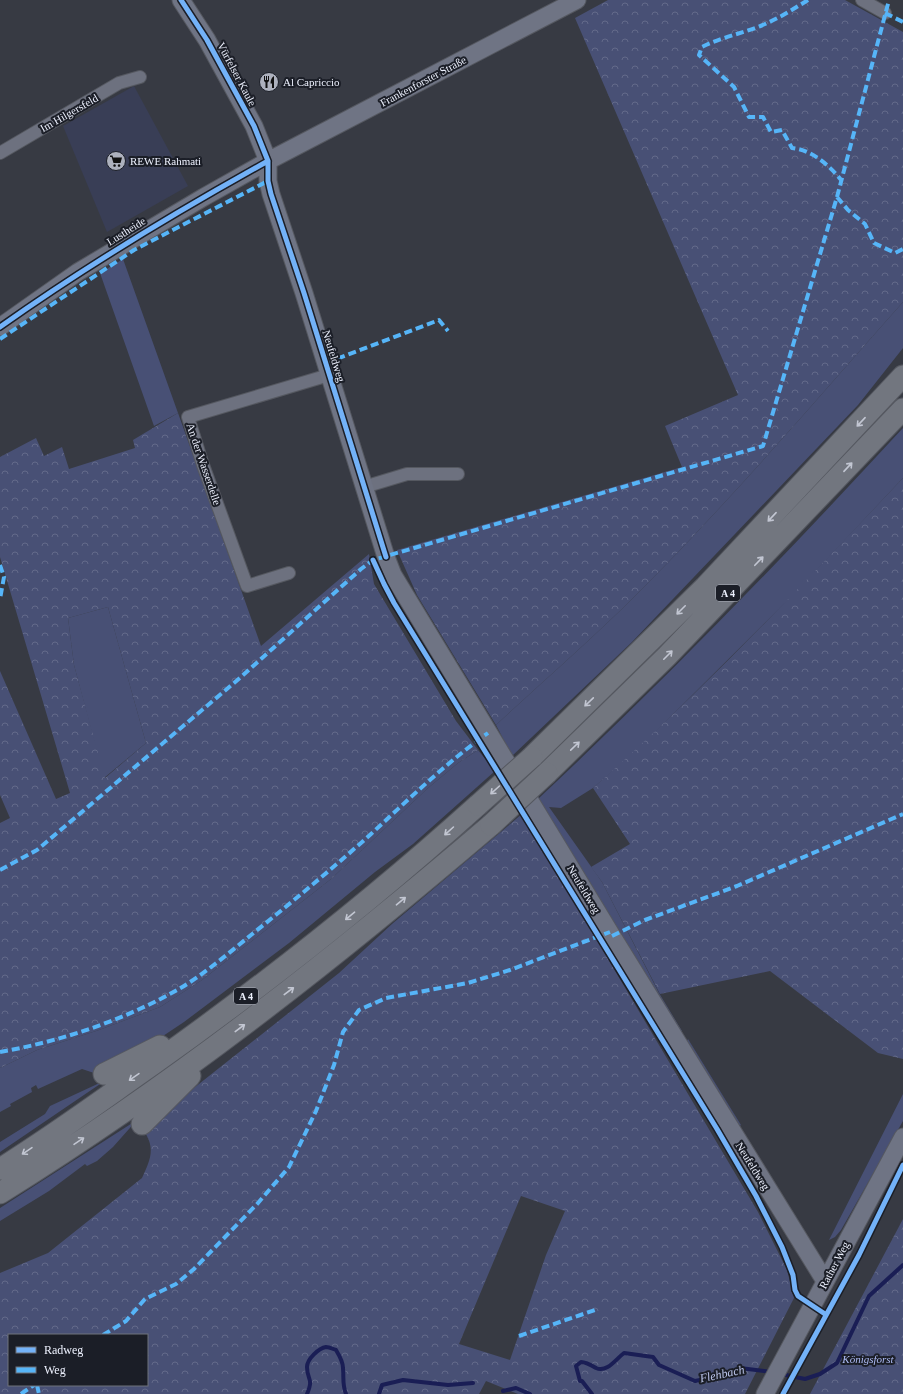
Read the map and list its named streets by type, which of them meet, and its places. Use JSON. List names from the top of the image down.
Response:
{
  "streets": {
    "highway": ["A 4"],
    "main road": [
      "Vürfelser Kaule",
      "Frankenforster Straße",
      "Lustheide",
      "Neufeldweg",
      "Rather Weg"
    ],
    "street": ["Im Hilgersfeld", "An der Wasserdelle"]
  },
  "crossings": [
    ["Vürfelser Kaule", "Frankenforster Straße"],
    ["Vürfelser Kaule", "Lustheide"],
    ["Vürfelser Kaule", "Neufeldweg"],
    ["Frankenforster Straße", "Lustheide"],
    ["Frankenforster Straße", "Neufeldweg"],
    ["Lustheide", "Neufeldweg"],
    ["Neufeldweg", "An der Wasserdelle"],
    ["Neufeldweg", "Rather Weg"]
  ],
  "water": ["Flehbach"],
  "parks": ["Königsforst"],
  "places": {
    "restaurant": ["Al Capriccio"],
    "supermarket": ["REWE Rahmati"]
  },
  "legend": ["Radweg", "Weg"]
}
